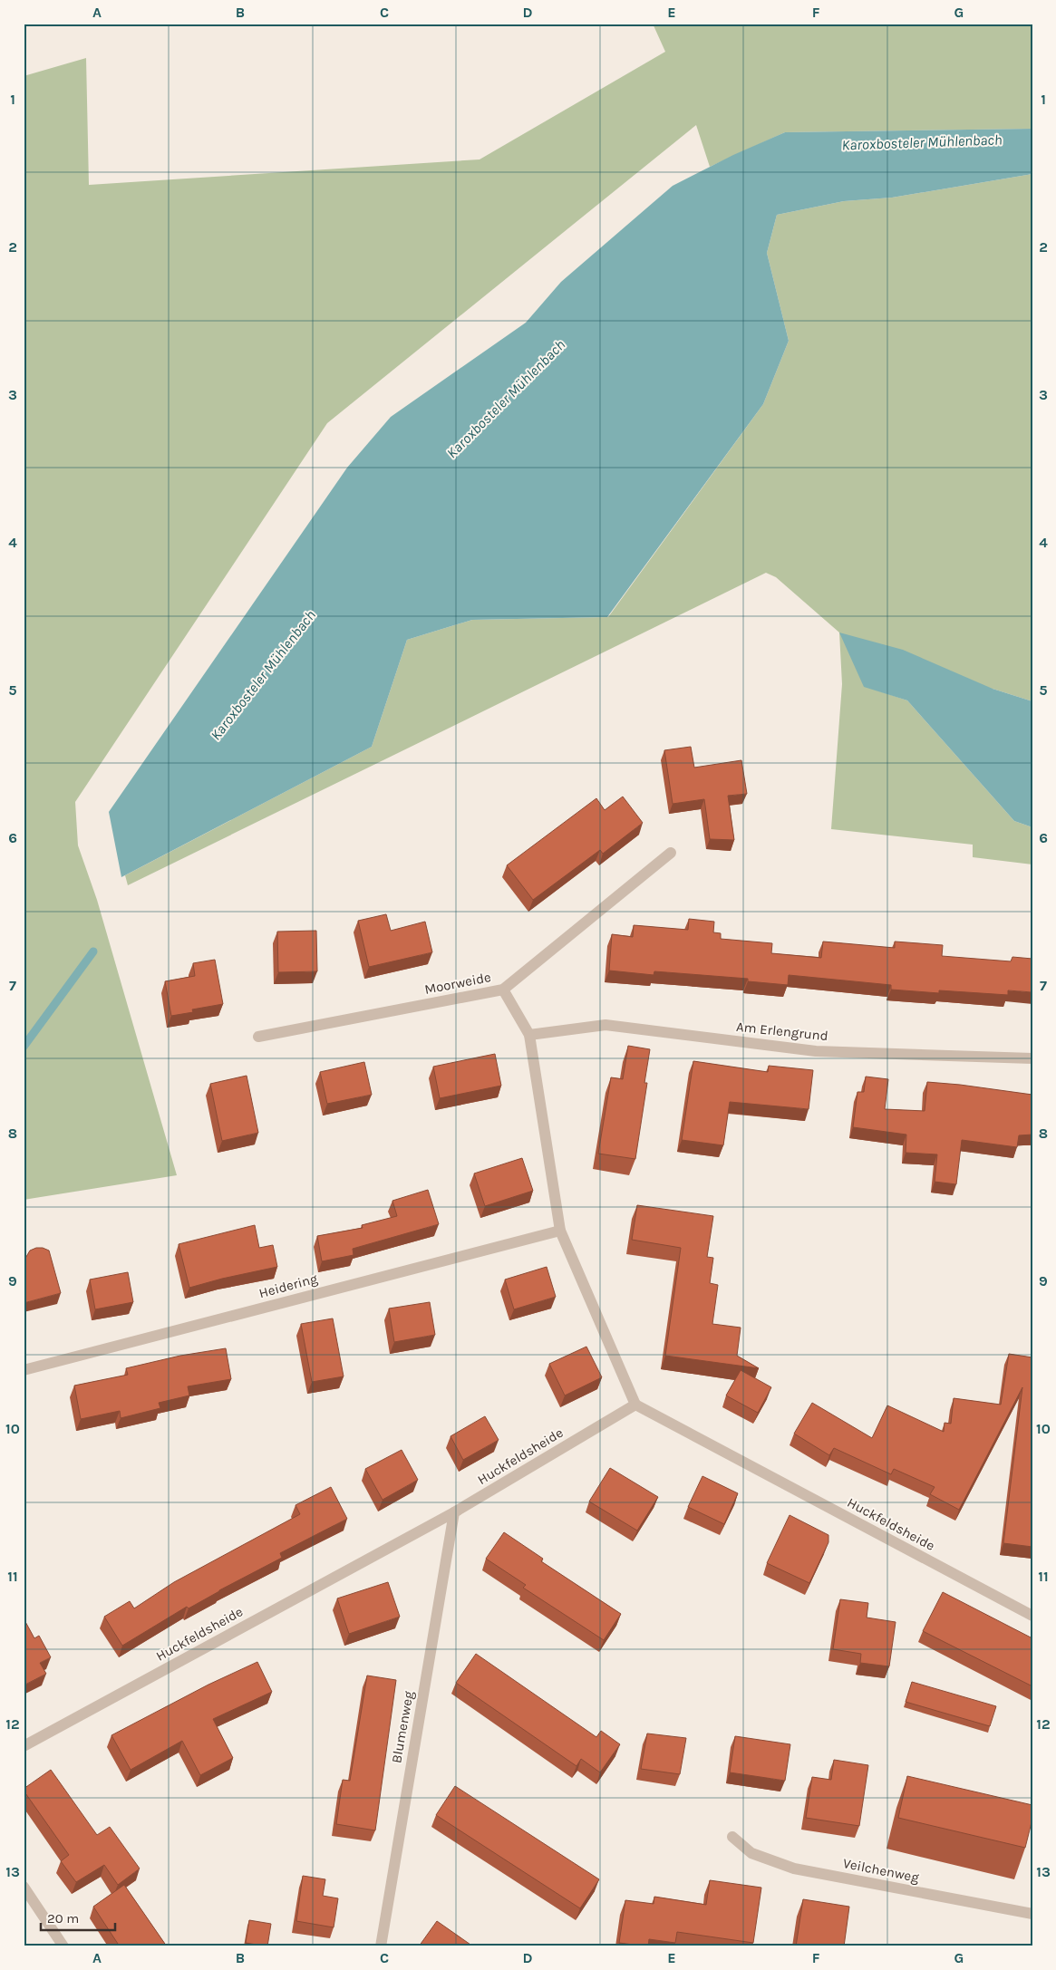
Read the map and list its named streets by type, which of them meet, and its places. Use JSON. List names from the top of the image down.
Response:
{
  "streets": {
    "street": [
      "Moorweide",
      "Am Erlengrund",
      "Heidering",
      "Huckfeldsheide",
      "Blumenweg",
      "Veilchenweg"
    ]
  },
  "crossings": [
    ["Huckfeldsheide", "Blumenweg"]
  ],
  "water": ["Karoxbosteler Mühlenbach"],
  "scale_bar": "20 m",
  "grid": {
    "columns": [
      "A",
      "B",
      "C",
      "D",
      "E",
      "F",
      "G"
    ],
    "rows": [
      "1",
      "2",
      "3",
      "4",
      "5",
      "6",
      "7",
      "8",
      "9",
      "10",
      "11",
      "12",
      "13"
    ]
  }
}
